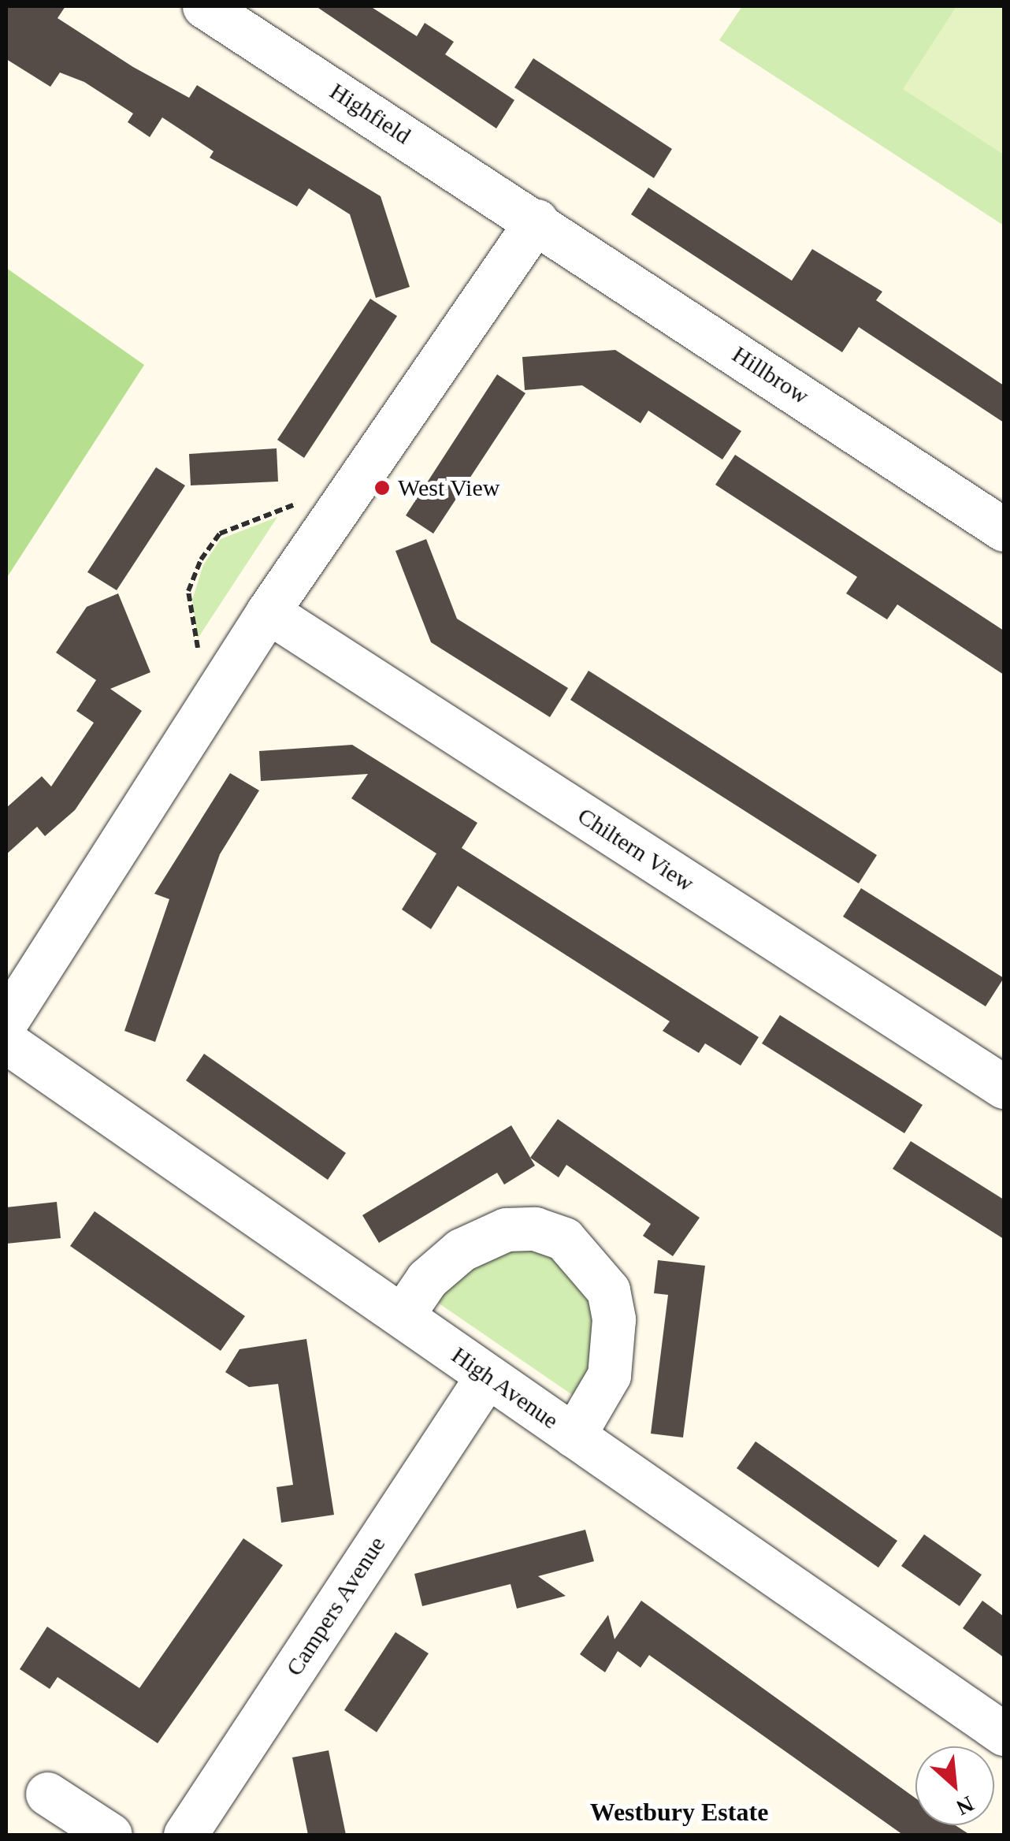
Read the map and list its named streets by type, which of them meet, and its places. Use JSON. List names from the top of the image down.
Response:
{
  "streets": {
    "street": [
      "Highfield",
      "Hillbrow",
      "Chiltern View",
      "High Avenue",
      "Campers Avenue"
    ]
  },
  "crossings": [
    ["Highfield", "Hillbrow"],
    ["High Avenue", "Campers Avenue"]
  ],
  "districts": ["Westbury Estate"],
  "places": ["West View"],
  "north": "bottom right"
}
